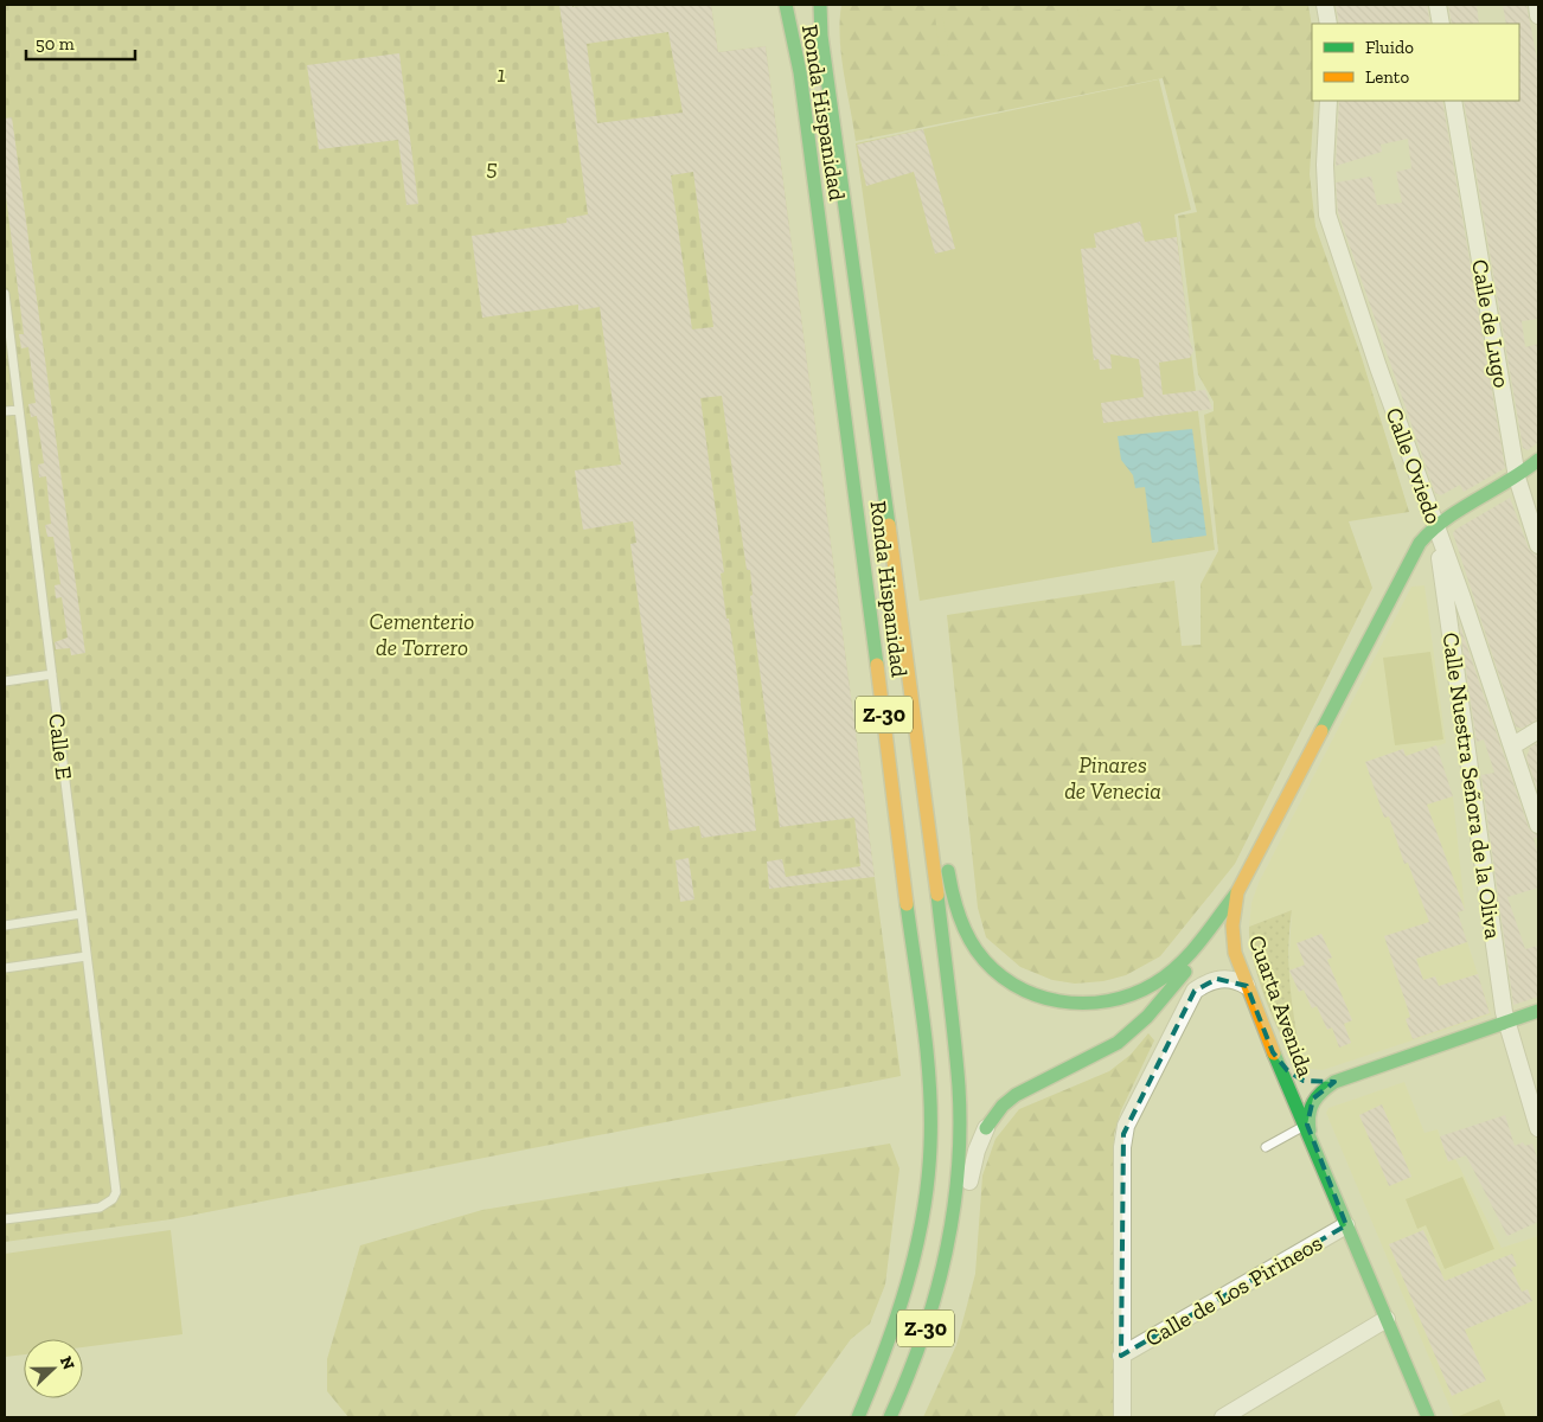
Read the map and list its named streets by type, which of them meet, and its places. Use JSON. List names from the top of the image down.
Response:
{
  "streets": {
    "main road": ["Ronda Hispanidad", "Z-30", "Cuarta Avenida"],
    "street": [
      "Calle de Lugo",
      "Calle Oviedo",
      "Calle Nuestra Señora de la Oliva",
      "Calle de Los Pirineos"
    ],
    "lane": ["Calle E"]
  },
  "crossings": [
    ["Calle Oviedo", "Cuarta Avenida"],
    ["Cuarta Avenida", "Calle de Los Pirineos"]
  ],
  "parks": [
    "1",
    "5",
    "Cementerio de Torrero",
    "Pinares de Venecia"
  ],
  "legend": ["Fluido", "Lento"],
  "scale_bar": "50 m",
  "north": "right"
}
